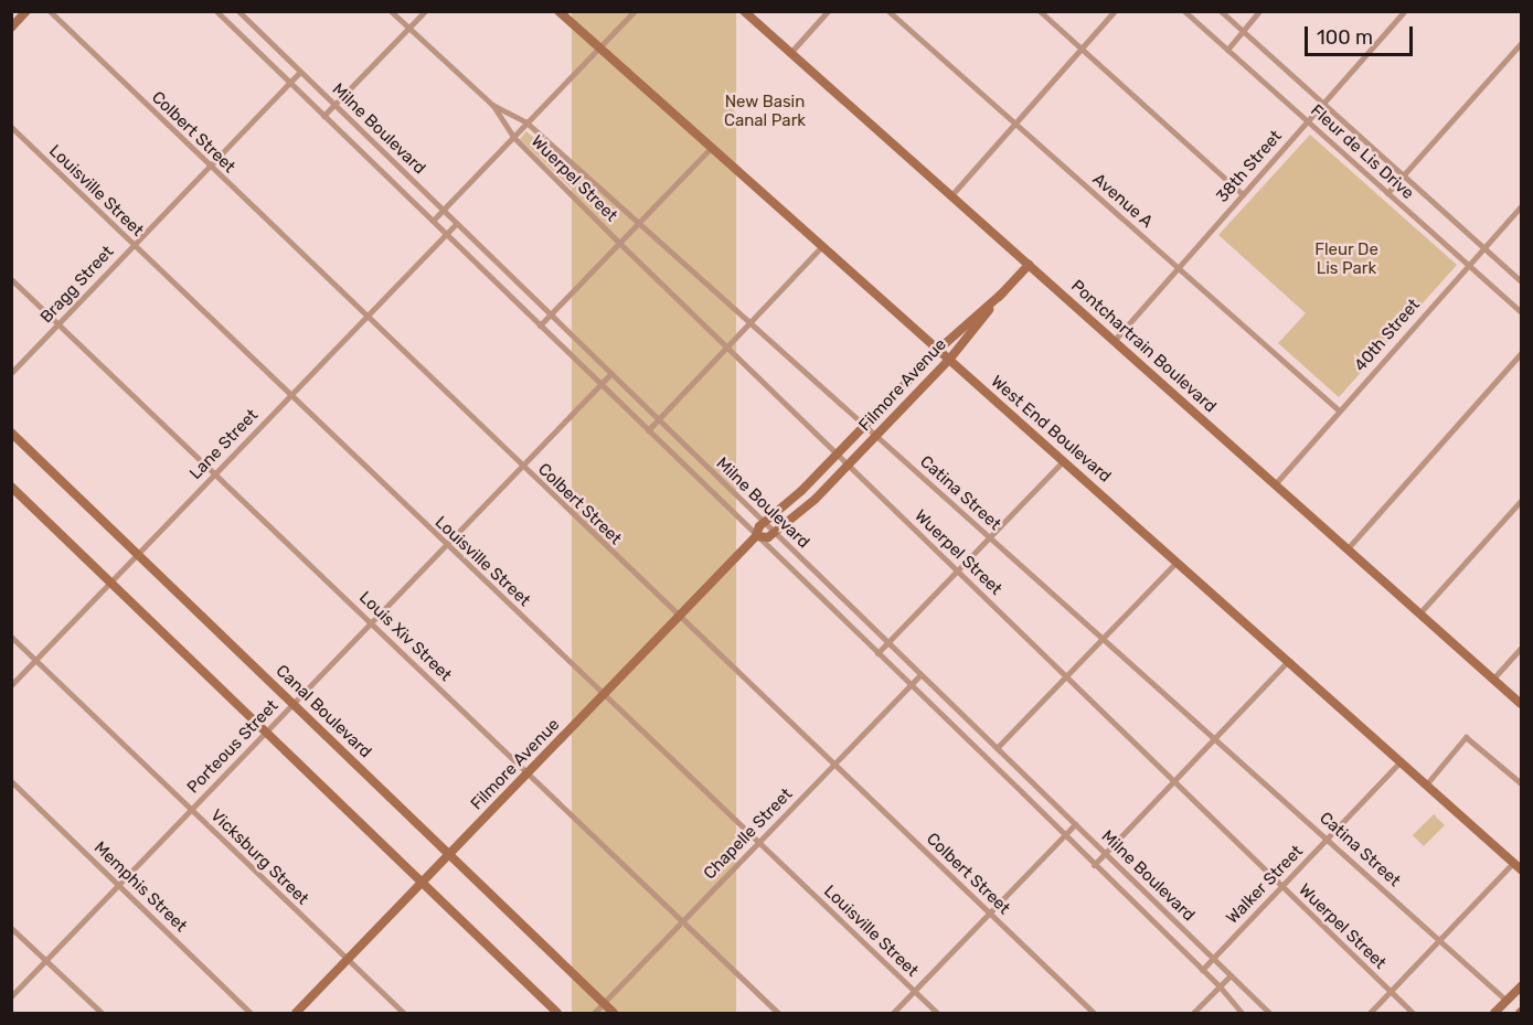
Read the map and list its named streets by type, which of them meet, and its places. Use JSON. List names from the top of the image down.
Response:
{
  "streets": {
    "main road": [
      "Pontchartrain Boulevard",
      "Filmore Avenue",
      "West End Boulevard",
      "Canal Boulevard"
    ],
    "street": [
      "Milne Boulevard",
      "Colbert Street",
      "Fleur de Lis Drive",
      "38th Street",
      "Wuerpel Street",
      "Louisville Street",
      "Avenue A",
      "Bragg Street",
      "40th Street",
      "Lane Street",
      "Catina Street",
      "Louis Xiv Street",
      "Porteous Street",
      "Chapelle Street",
      "Vicksburg Street",
      "Walker Street",
      "Memphis Street"
    ]
  },
  "crossings": [
    ["Milne Boulevard", "Bragg Street"],
    ["Milne Boulevard", "Filmore Avenue"],
    ["Milne Boulevard", "Lane Street"],
    ["Milne Boulevard", "Porteous Street"],
    ["Milne Boulevard", "Chapelle Street"],
    ["Milne Boulevard", "Walker Street"],
    ["Colbert Street", "Bragg Street"],
    ["Colbert Street", "Filmore Avenue"],
    ["Colbert Street", "Lane Street"],
    ["Colbert Street", "Porteous Street"],
    ["Colbert Street", "Chapelle Street"],
    ["Fleur de Lis Drive", "38th Street"],
    ["Fleur de Lis Drive", "40th Street"],
    ["38th Street", "Avenue A"],
    ["38th Street", "Pontchartrain Boulevard"],
    ["Wuerpel Street", "Filmore Avenue"],
    ["Wuerpel Street", "Catina Street"],
    ["Wuerpel Street", "Walker Street"],
    ["Louisville Street", "Bragg Street"],
    ["Louisville Street", "Filmore Avenue"],
    ["Louisville Street", "Lane Street"],
    ["Louisville Street", "Porteous Street"],
    ["Louisville Street", "Chapelle Street"],
    ["Avenue A", "40th Street"],
    ["Bragg Street", "Louis Xiv Street"],
    ["40th Street", "Pontchartrain Boulevard"],
    ["Pontchartrain Boulevard", "Filmore Avenue"],
    ["Filmore Avenue", "West End Boulevard"],
    ["Filmore Avenue", "Catina Street"],
    ["Filmore Avenue", "Louis Xiv Street"],
    ["Filmore Avenue", "Canal Boulevard"],
    ["Filmore Avenue", "Vicksburg Street"],
    ["West End Boulevard", "Walker Street"],
    ["Lane Street", "Louis Xiv Street"],
    ["Lane Street", "Canal Boulevard"],
    ["Lane Street", "Vicksburg Street"],
    ["Catina Street", "Walker Street"],
    ["Louis Xiv Street", "Porteous Street"],
    ["Louis Xiv Street", "Chapelle Street"],
    ["Canal Boulevard", "Porteous Street"],
    ["Canal Boulevard", "Chapelle Street"],
    ["Porteous Street", "Vicksburg Street"],
    ["Porteous Street", "Memphis Street"]
  ],
  "parks": ["New Basin Canal Park", "Fleur De Lis Park"],
  "scale_bar": "100 m"
}
